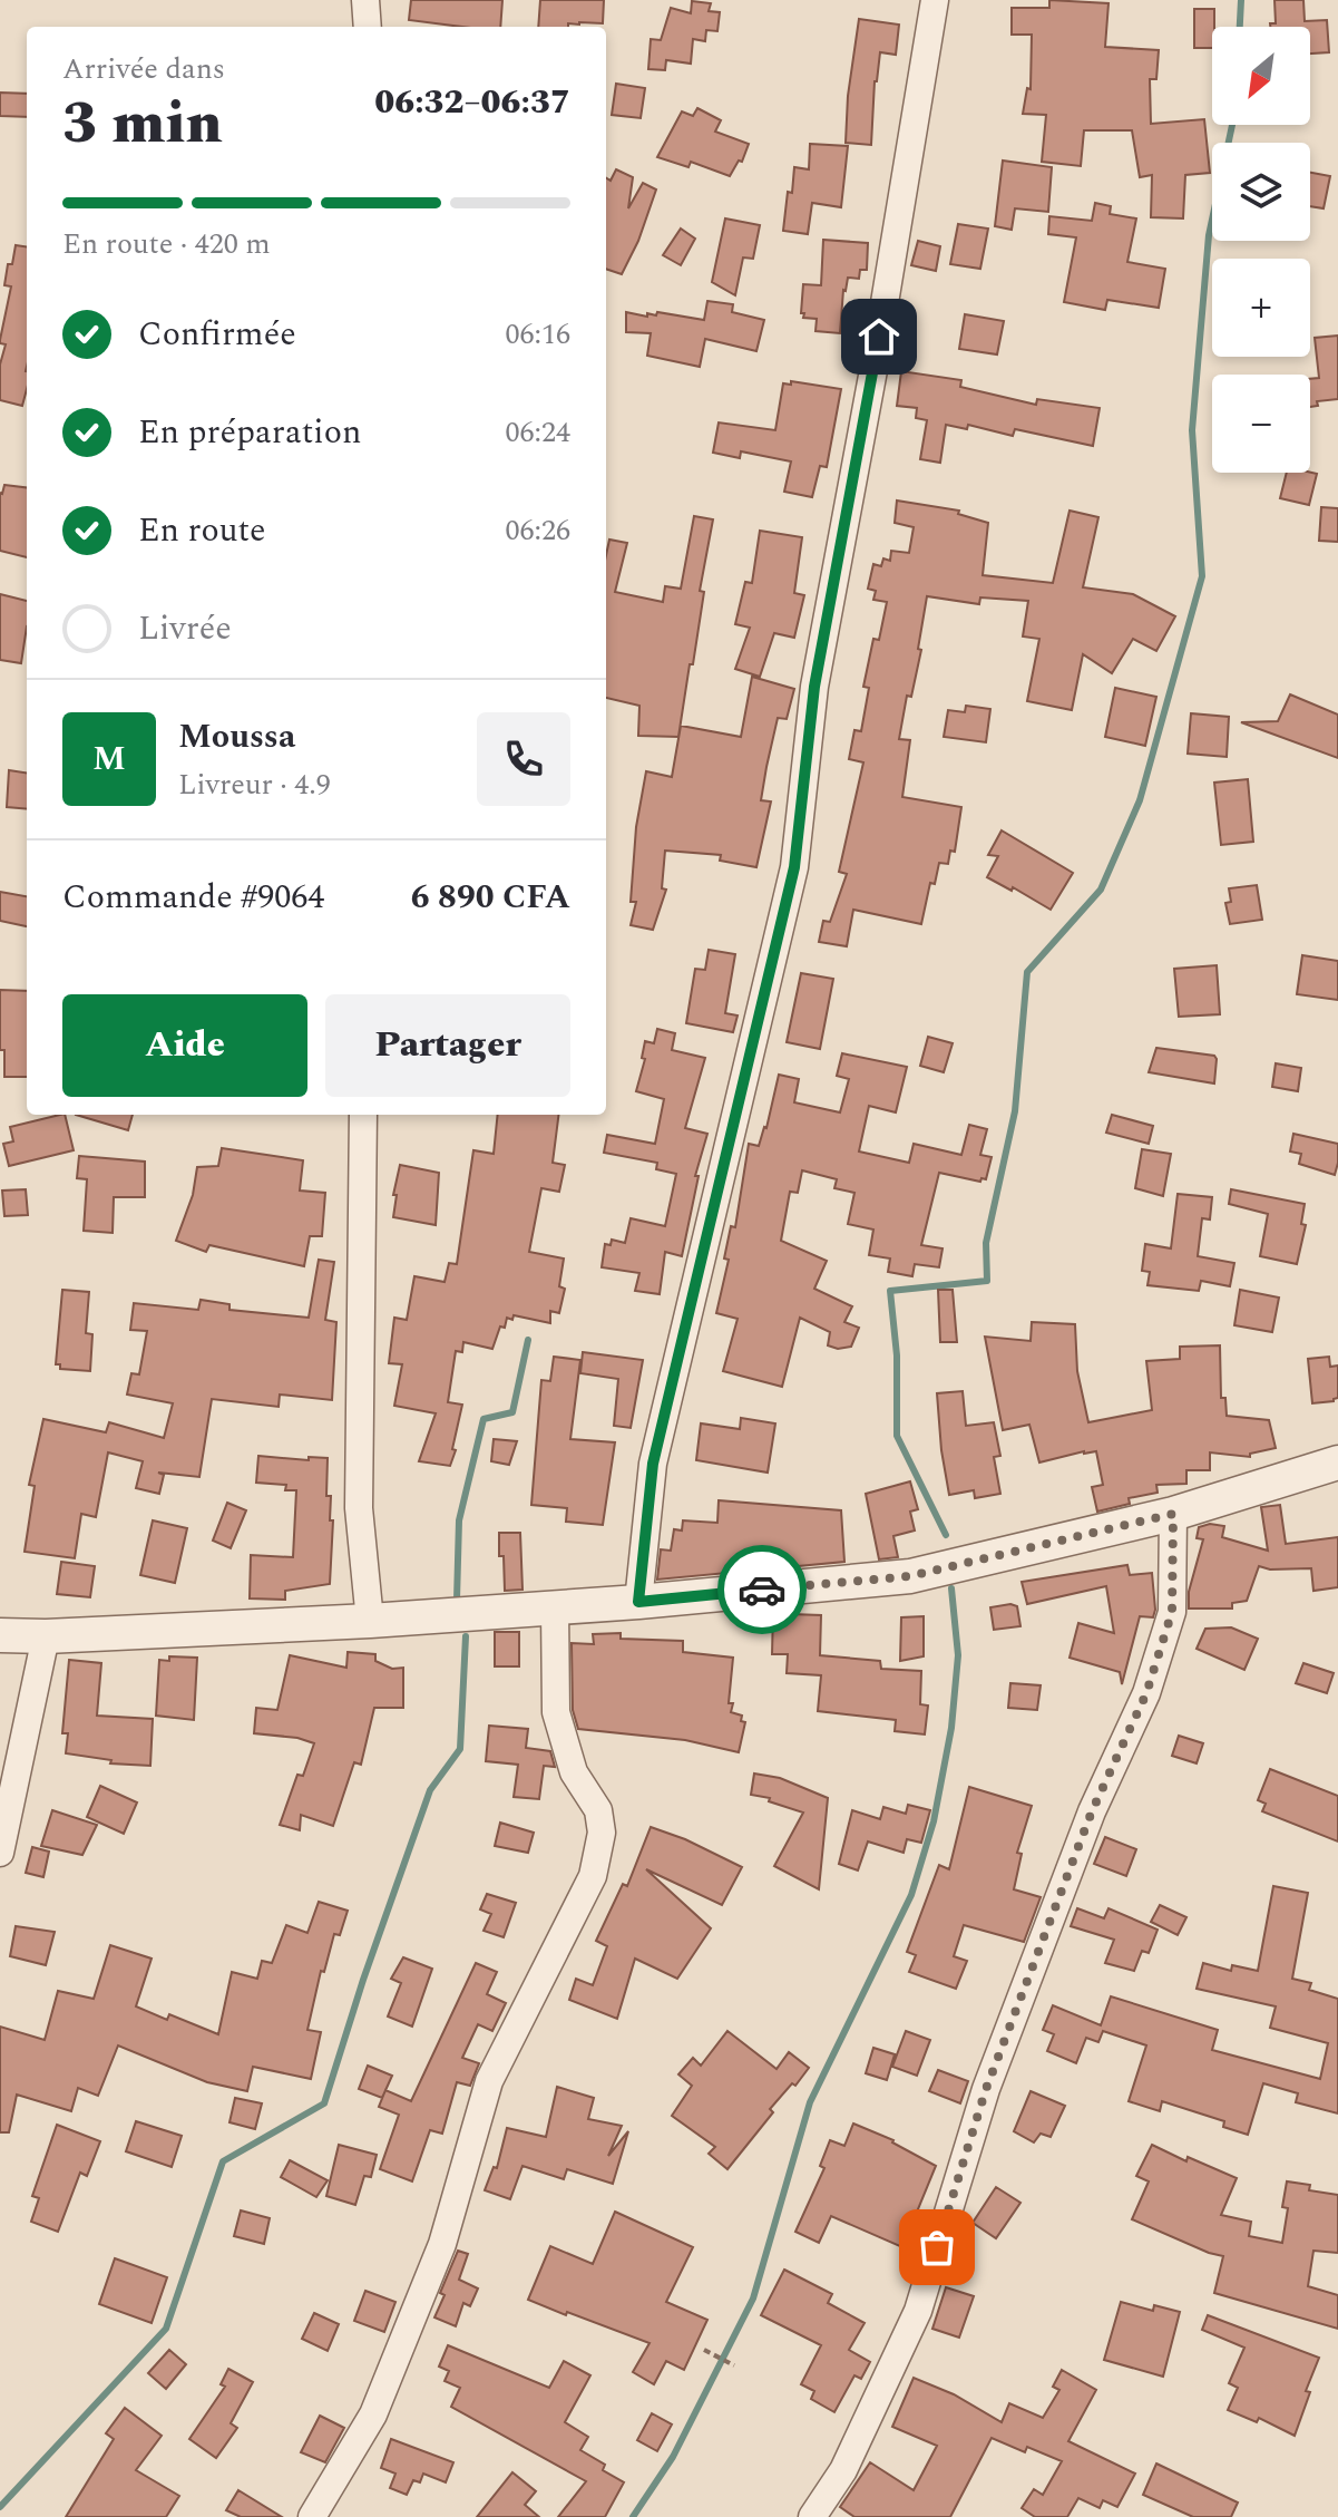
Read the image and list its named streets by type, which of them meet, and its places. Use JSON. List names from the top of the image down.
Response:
{
  "north": "bottom left",
  "page": {
    "map_buttons": ["+", "−"],
    "heading": ["3 min", "Arrivée dans", "06:32–06:37"],
    "panel": [
      "Moussa",
      "Livreur · 4.9",
      "Commande #9064",
      "6 890 CFA"
    ],
    "bar": "En route · 420 m",
    "list": [
      ["Confirmée", "06:16"],
      ["En préparation", "06:24"],
      ["En route", "06:26"],
      "Livrée"
    ],
    "round": "M",
    "buttons": ["Aide", "Partager"]
  }
}
